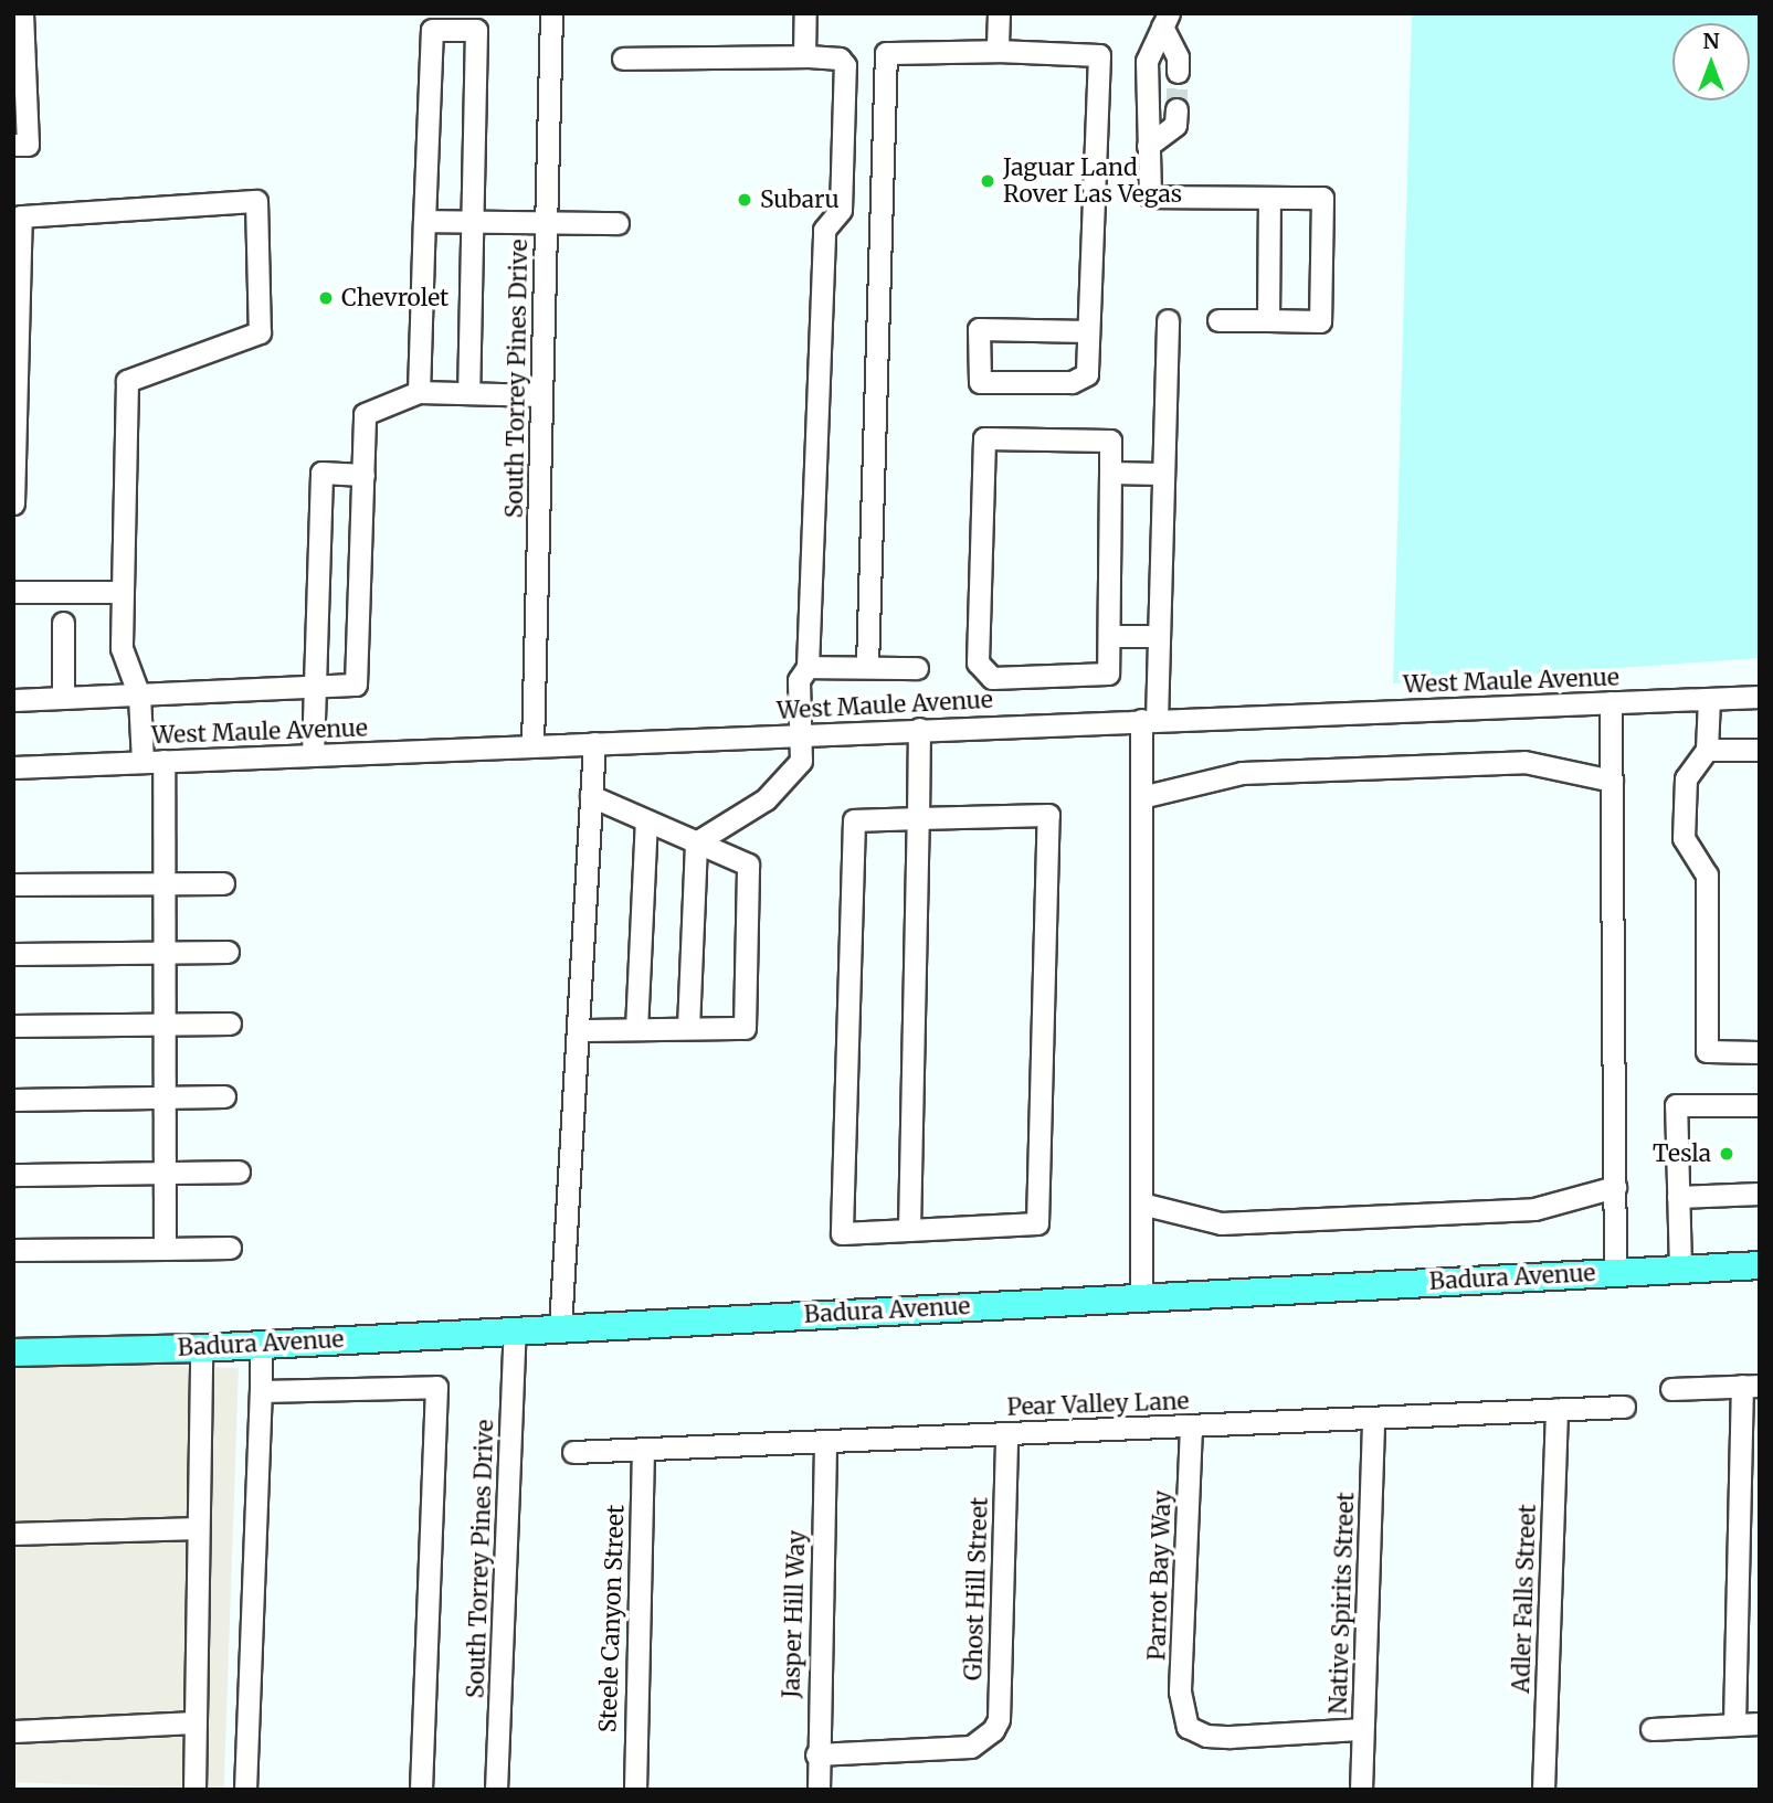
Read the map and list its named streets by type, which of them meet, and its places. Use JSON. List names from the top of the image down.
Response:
{
  "streets": {
    "main road": ["Badura Avenue"],
    "street": [
      "South Torrey Pines Drive",
      "West Maule Avenue",
      "Pear Valley Lane",
      "Parrot Bay Way",
      "Ghost Hill Street",
      "Adler Falls Street",
      "Native Spirits Street",
      "Jasper Hill Way",
      "Steele Canyon Street"
    ]
  },
  "crossings": [
    ["South Torrey Pines Drive", "West Maule Avenue"],
    ["South Torrey Pines Drive", "Badura Avenue"],
    ["Pear Valley Lane", "Parrot Bay Way"],
    ["Pear Valley Lane", "Ghost Hill Street"],
    ["Pear Valley Lane", "Adler Falls Street"],
    ["Pear Valley Lane", "Native Spirits Street"],
    ["Pear Valley Lane", "Jasper Hill Way"],
    ["Pear Valley Lane", "Steele Canyon Street"],
    ["Parrot Bay Way", "Native Spirits Street"],
    ["Ghost Hill Street", "Jasper Hill Way"]
  ],
  "places": [
    "Jaguar Land Rover Las Vegas",
    "Subaru",
    "Chevrolet",
    "Tesla"
  ],
  "north": "top"
}
